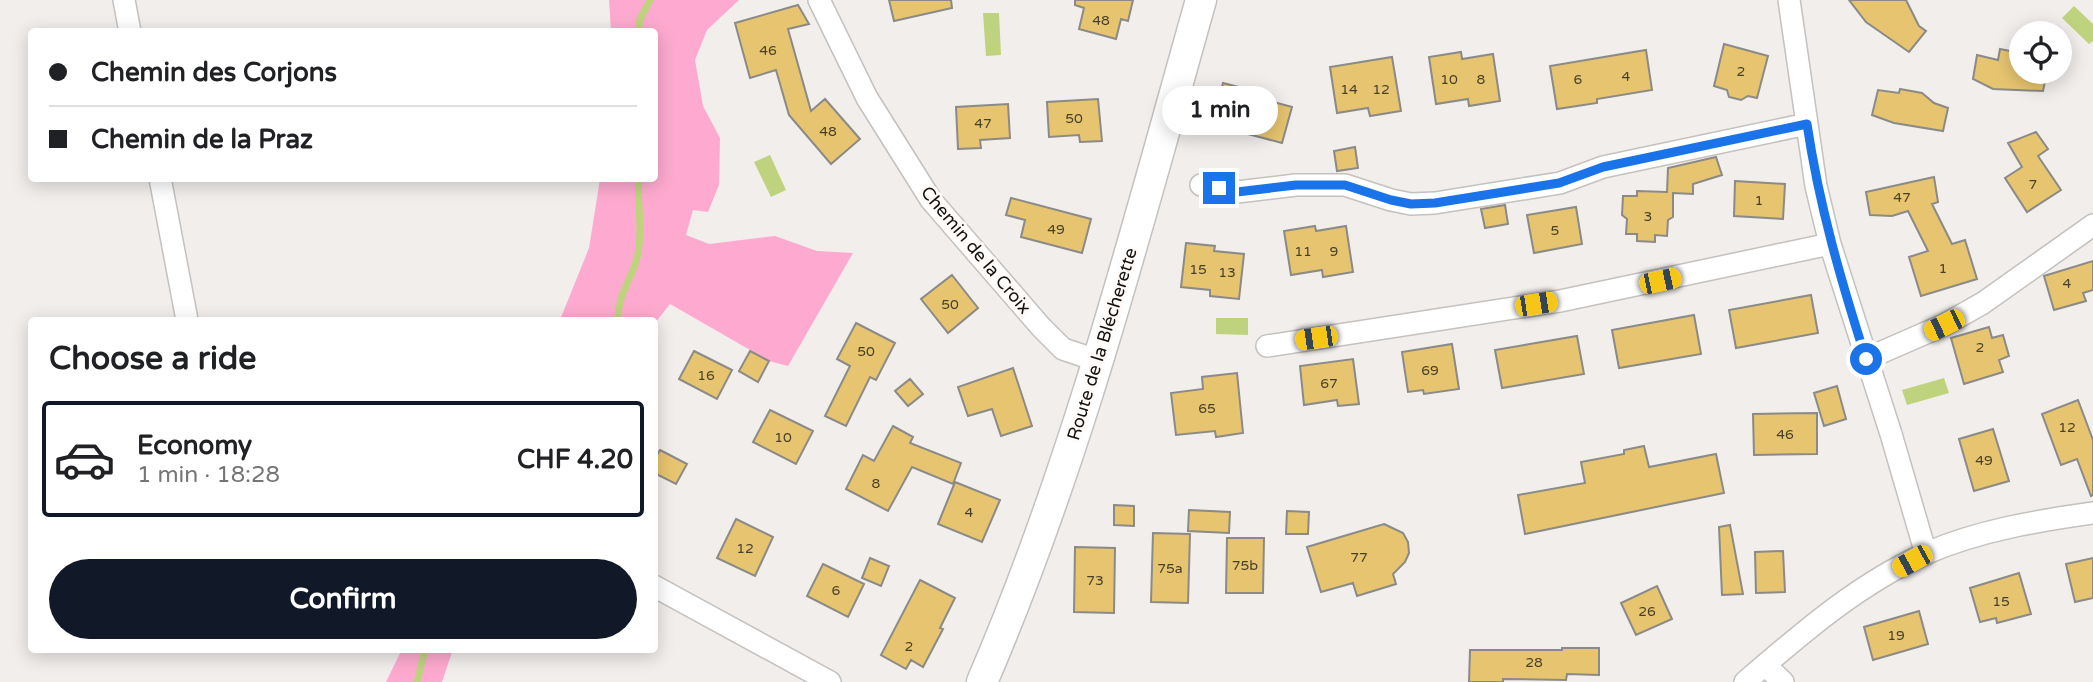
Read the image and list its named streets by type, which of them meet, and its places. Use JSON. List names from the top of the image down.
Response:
{
  "streets": {
    "main road": ["Route de la Blécherette"],
    "street": ["Chemin de la Croix"]
  },
  "crossings": [
    ["Chemin de la Croix", "Route de la Blécherette"]
  ],
  "house_numbers": [
    "48",
    "46",
    "2",
    "4",
    "10",
    "8",
    "6",
    "14",
    "12",
    "50",
    "47",
    "48",
    "7",
    "47",
    "1",
    "3",
    "49",
    "5",
    "11",
    "9",
    "1",
    "15",
    "13",
    "4",
    "50",
    "2",
    "50",
    "69",
    "16",
    "67",
    "65",
    "12",
    "46",
    "10",
    "49",
    "8",
    "4",
    "12",
    "77",
    "75b",
    "75a",
    "73",
    "6",
    "15",
    "26",
    "19",
    "2",
    "28"
  ],
  "page": {
    "banner": ["Chemin des Corjons", "Chemin de la Praz"],
    "bubble": "1 min",
    "heading": "Choose a ride",
    "list": [
      {
        "name": "Economy",
        "note": "1 min · 18:28",
        "value": "CHF 4.20"
      }
    ],
    "buttons": "Confirm"
  }
}
